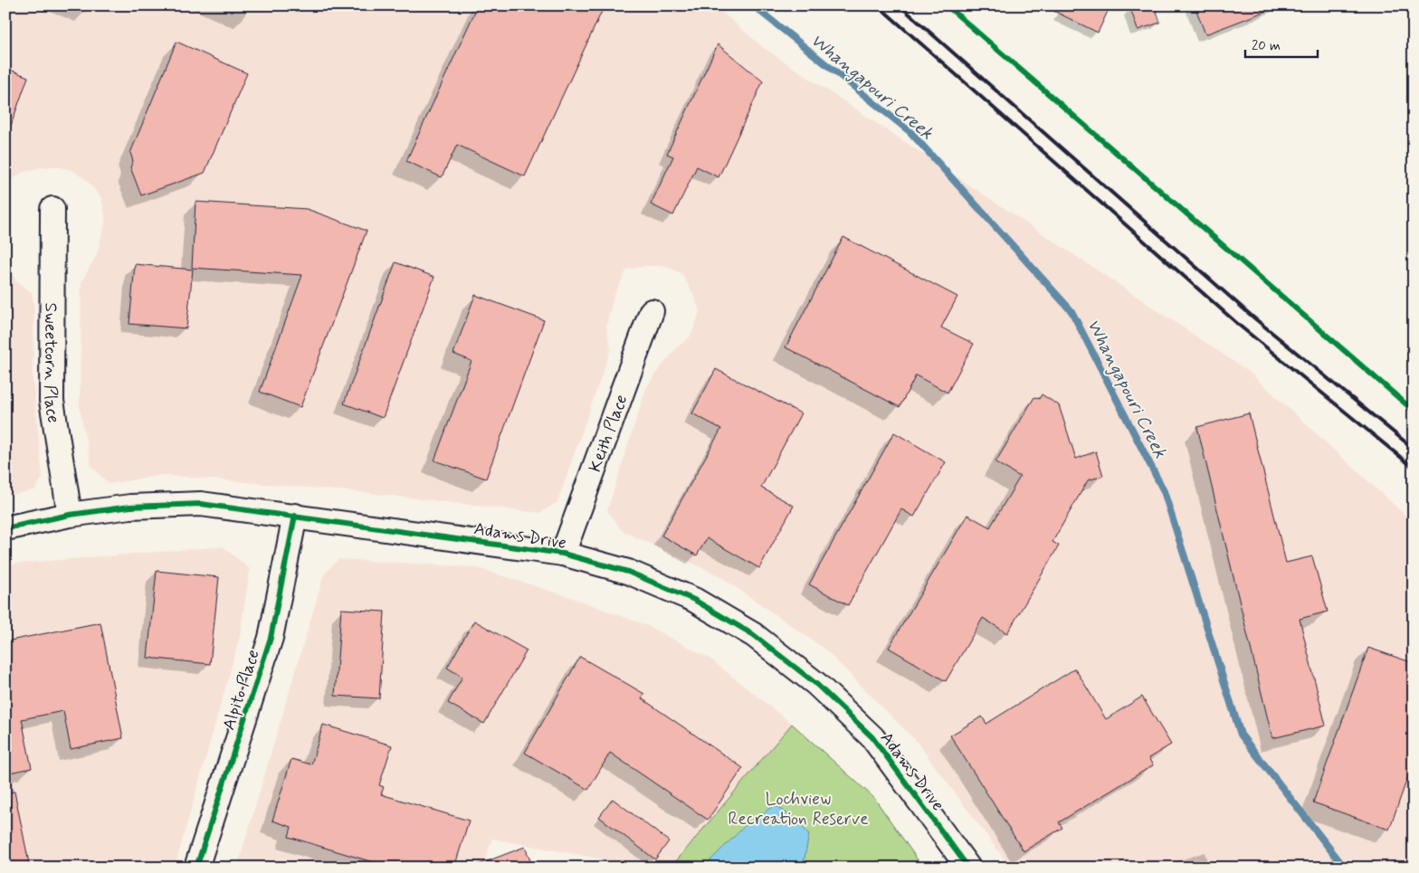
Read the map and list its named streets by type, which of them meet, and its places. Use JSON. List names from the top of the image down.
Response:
{
  "streets": {
    "street": [
      "Sweetcorn Place",
      "Keith Place",
      "Adams Drive",
      "Alpito Place"
    ]
  },
  "crossings": [
    ["Sweetcorn Place", "Adams Drive"],
    ["Keith Place", "Adams Drive"],
    ["Adams Drive", "Alpito Place"]
  ],
  "water": ["Whangapouri Creek"],
  "parks": ["Lochview Recreation Reserve"],
  "scale_bar": "20 m"
}
